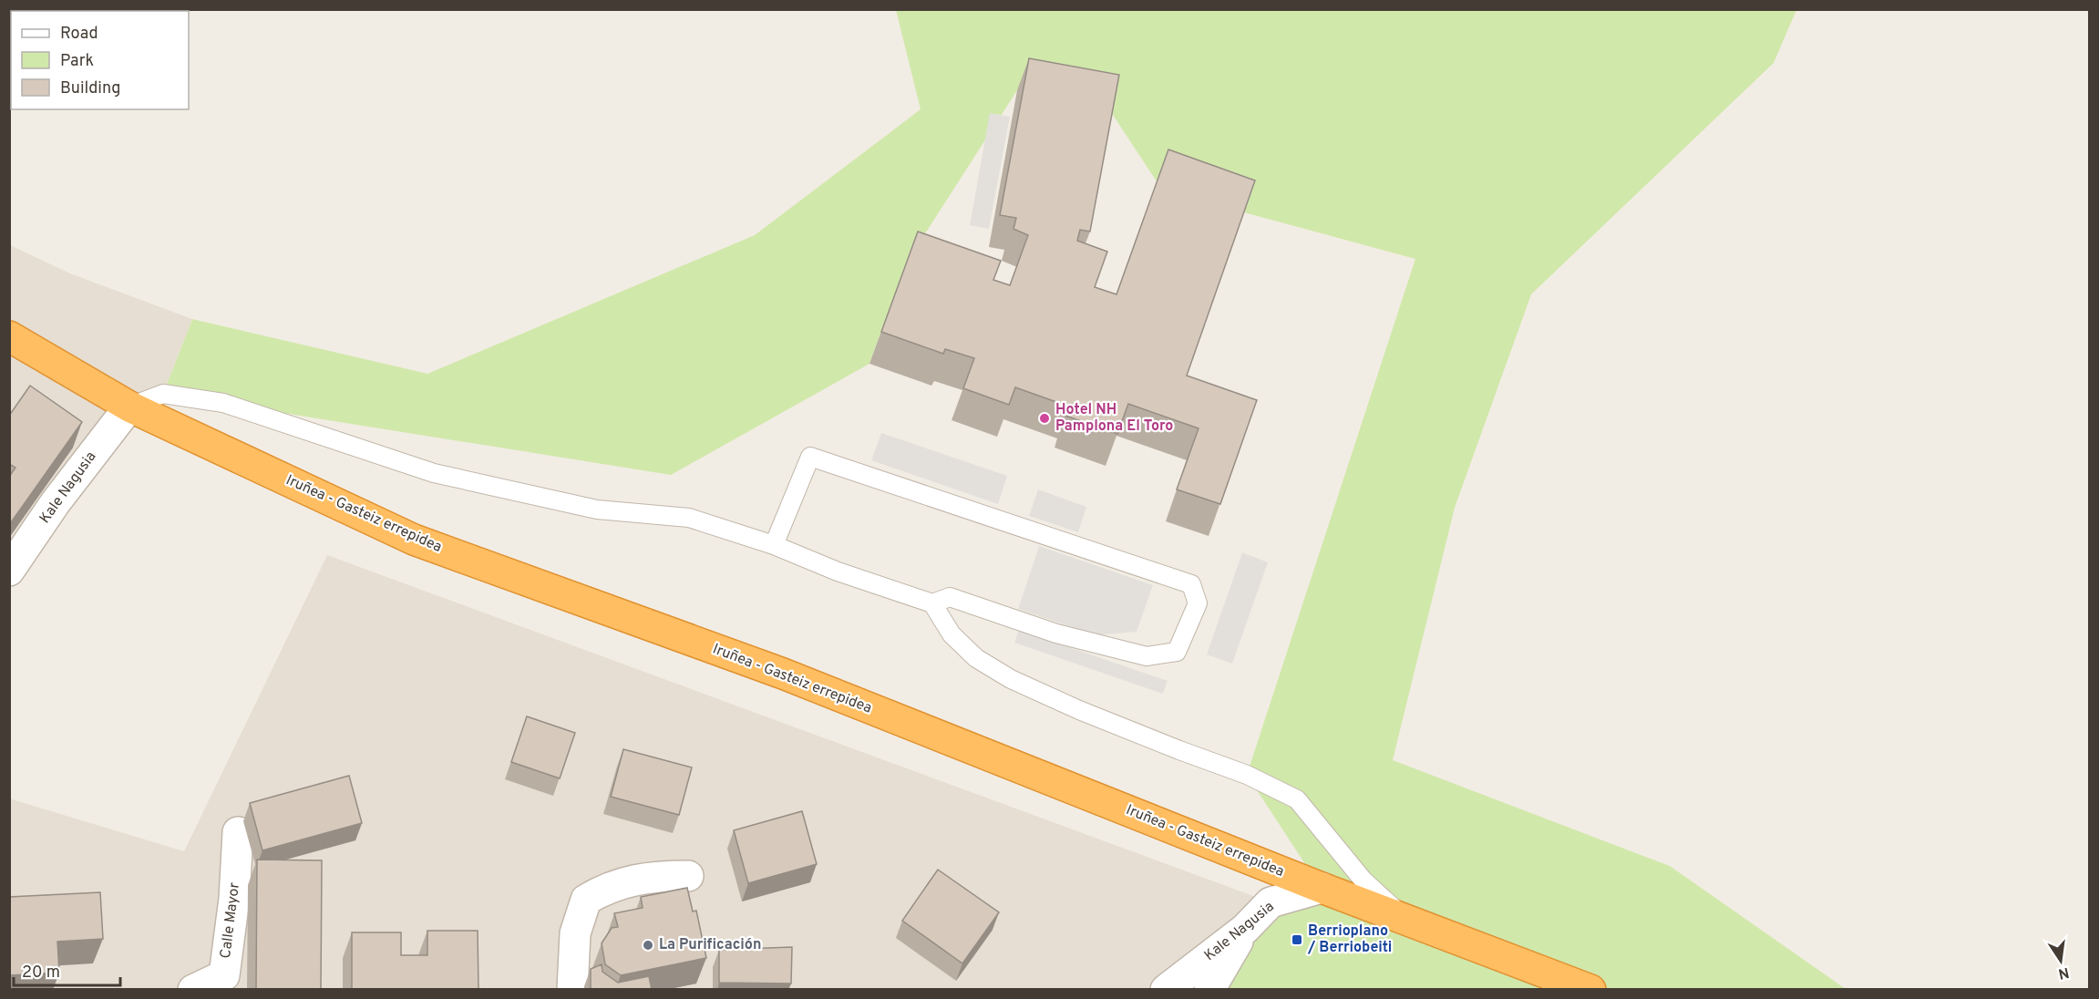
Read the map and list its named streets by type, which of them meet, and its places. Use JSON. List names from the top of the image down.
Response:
{
  "streets": {
    "highway": ["Iruñea - Gasteiz errepidea"],
    "street": ["Kale Nagusia", "Calle Mayor"]
  },
  "crossings": [
    ["Kale Nagusia", "Iruñea - Gasteiz errepidea"]
  ],
  "places": {
    "other": ["Hotel NH Pamplona El Toro", "La Purificación"],
    "transit": ["Berrioplano / Berriobeiti"]
  },
  "legend": ["Road", "Park", "Building"],
  "scale_bar": "20 m",
  "north": "bottom"
}
